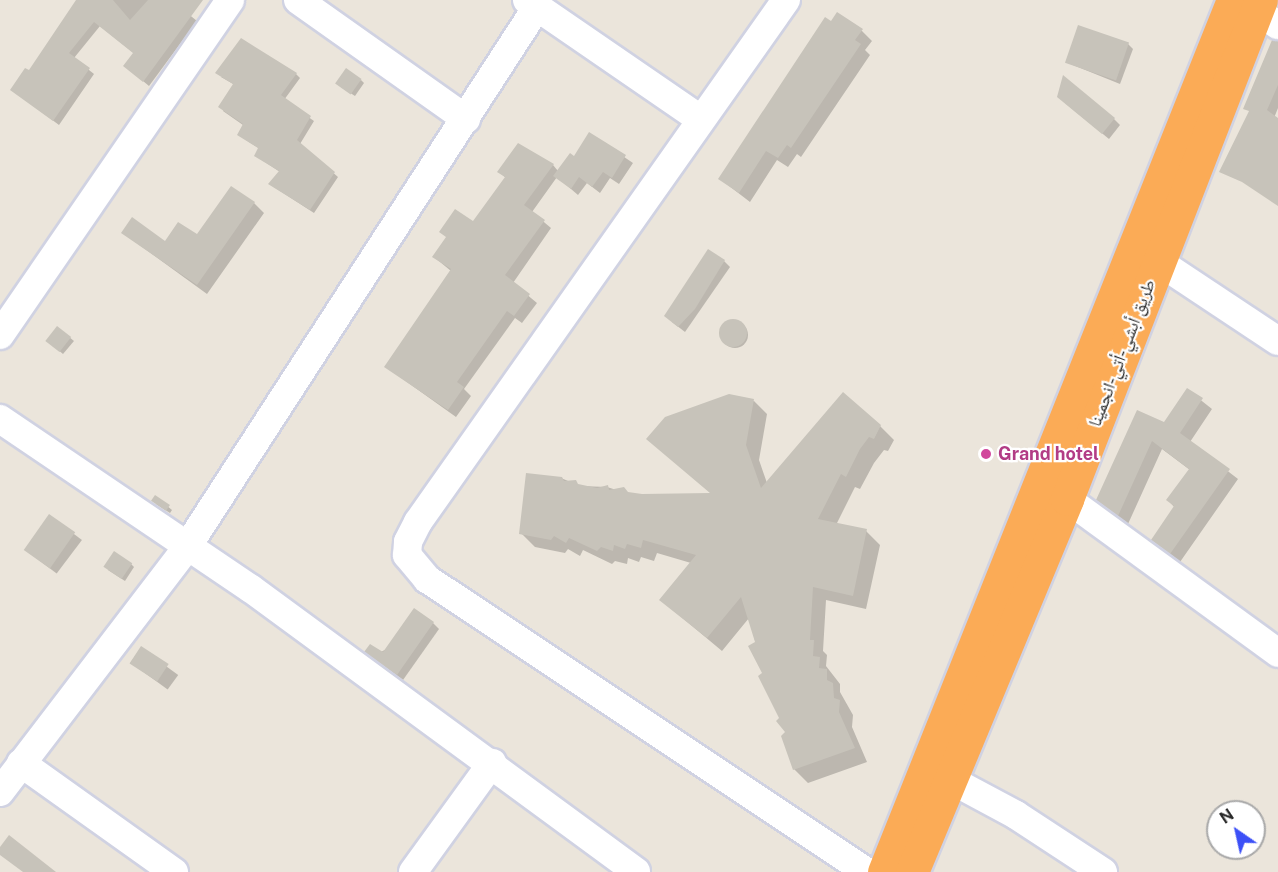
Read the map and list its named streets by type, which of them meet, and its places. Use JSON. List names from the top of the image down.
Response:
{
  "streets": {
    "highway": ["طريق أبشي-أتي-انجمينا"]
  },
  "places": ["Grand hotel"],
  "north": "top left"
}
